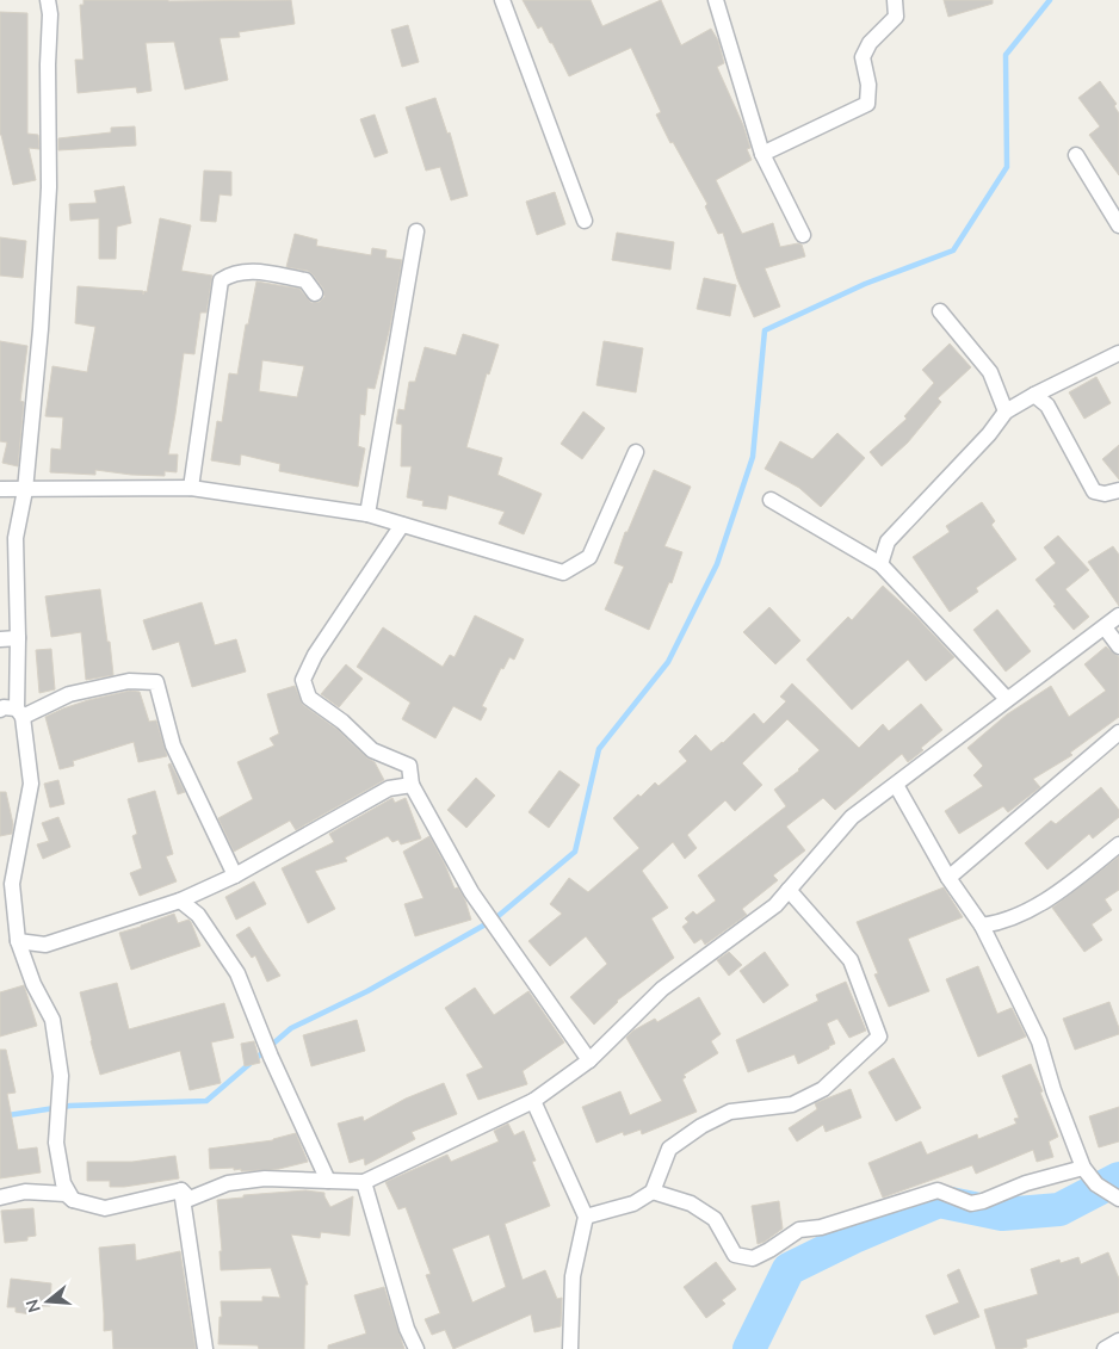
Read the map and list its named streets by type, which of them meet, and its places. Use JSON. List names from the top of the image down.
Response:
{
  "north": "left"
}
